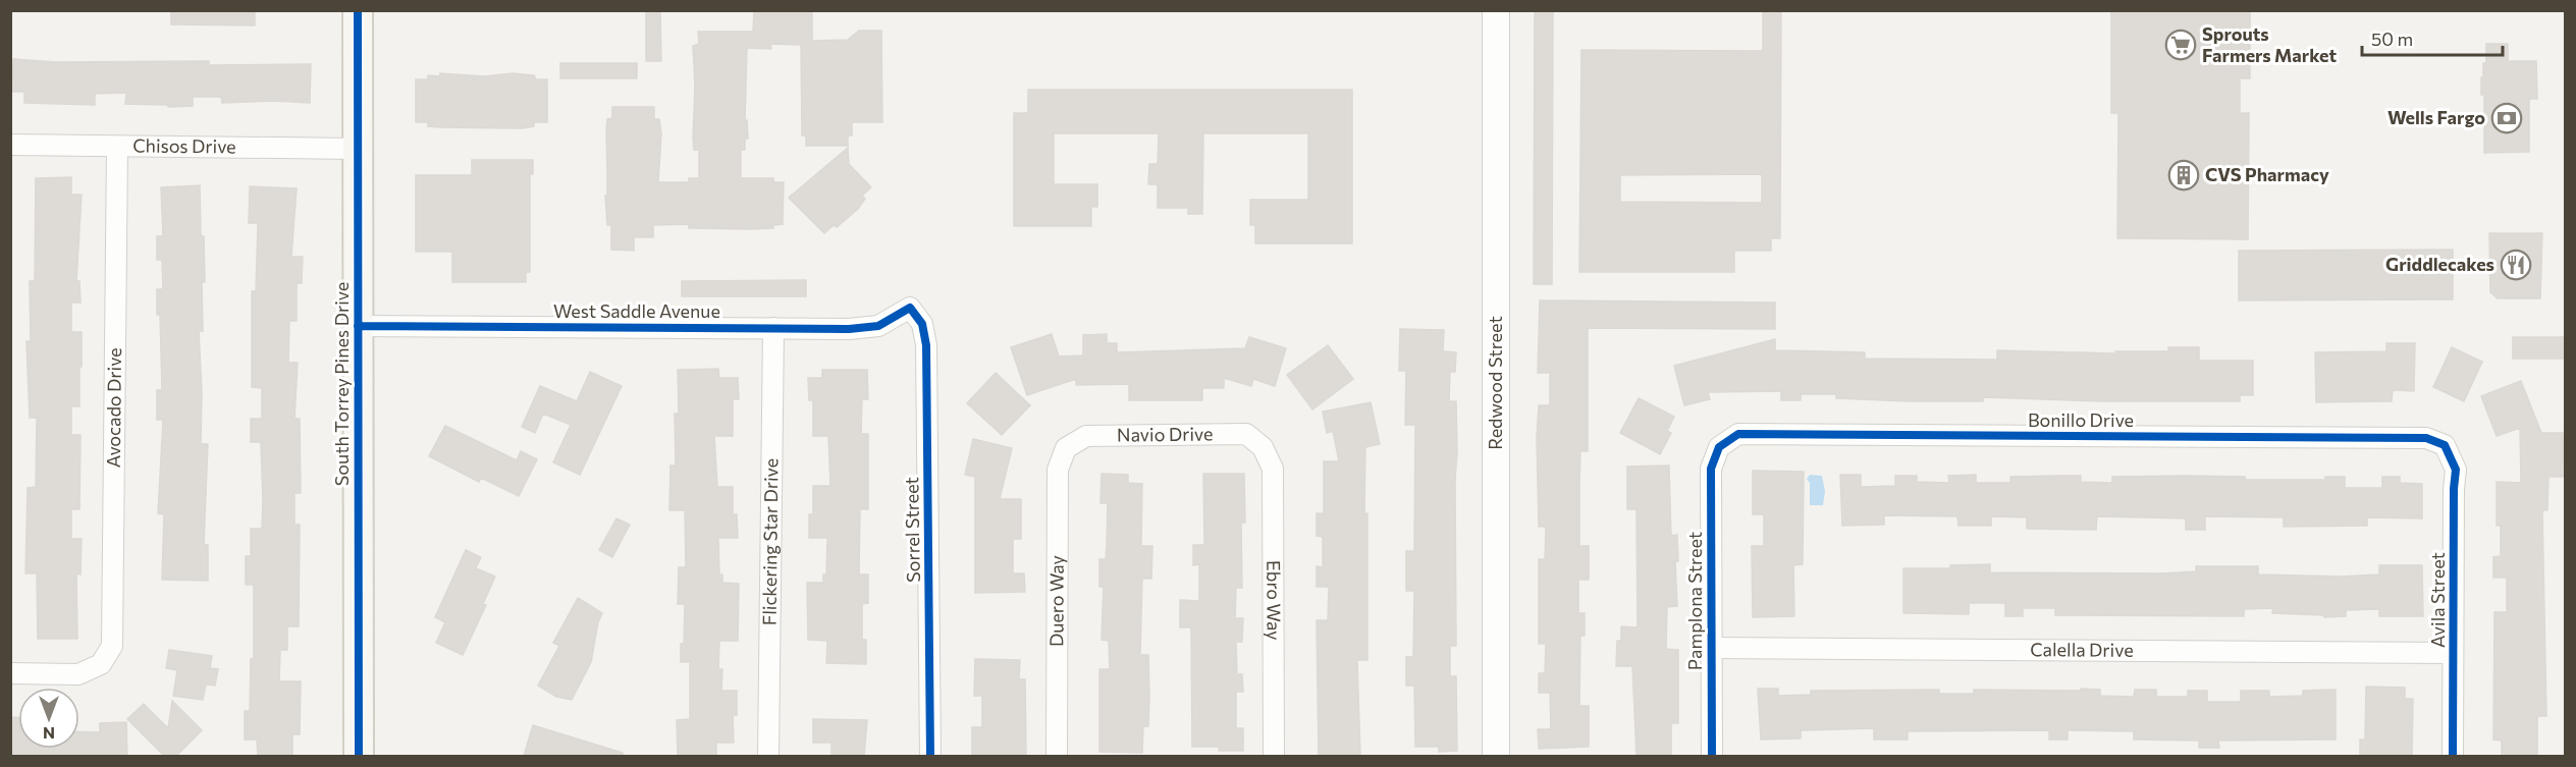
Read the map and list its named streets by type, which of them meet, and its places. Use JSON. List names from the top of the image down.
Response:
{
  "streets": {
    "main road": ["South Torrey Pines Drive"],
    "street": [
      "Chisos Drive",
      "West Saddle Avenue",
      "Redwood Street",
      "Avocado Drive",
      "Bonillo Drive",
      "Navio Drive",
      "Sorrel Street",
      "Flickering Star Drive",
      "Avila Street",
      "Duero Way",
      "Ebro Way",
      "Pamplona Street",
      "Calella Drive"
    ]
  },
  "crossings": [
    ["Chisos Drive", "South Torrey Pines Drive"],
    ["Chisos Drive", "Avocado Drive"],
    ["West Saddle Avenue", "South Torrey Pines Drive"],
    ["West Saddle Avenue", "Sorrel Street"],
    ["West Saddle Avenue", "Flickering Star Drive"],
    ["Bonillo Drive", "Avila Street"],
    ["Bonillo Drive", "Pamplona Street"],
    ["Navio Drive", "Duero Way"],
    ["Navio Drive", "Ebro Way"],
    ["Avila Street", "Calella Drive"],
    ["Pamplona Street", "Calella Drive"]
  ],
  "places": {
    "supermarket": ["Sprouts Farmers Market"],
    "bank": ["Wells Fargo"],
    "building": ["CVS Pharmacy"],
    "restaurant": ["Griddlecakes"]
  },
  "scale_bar": "50 m",
  "north": "bottom"
}
